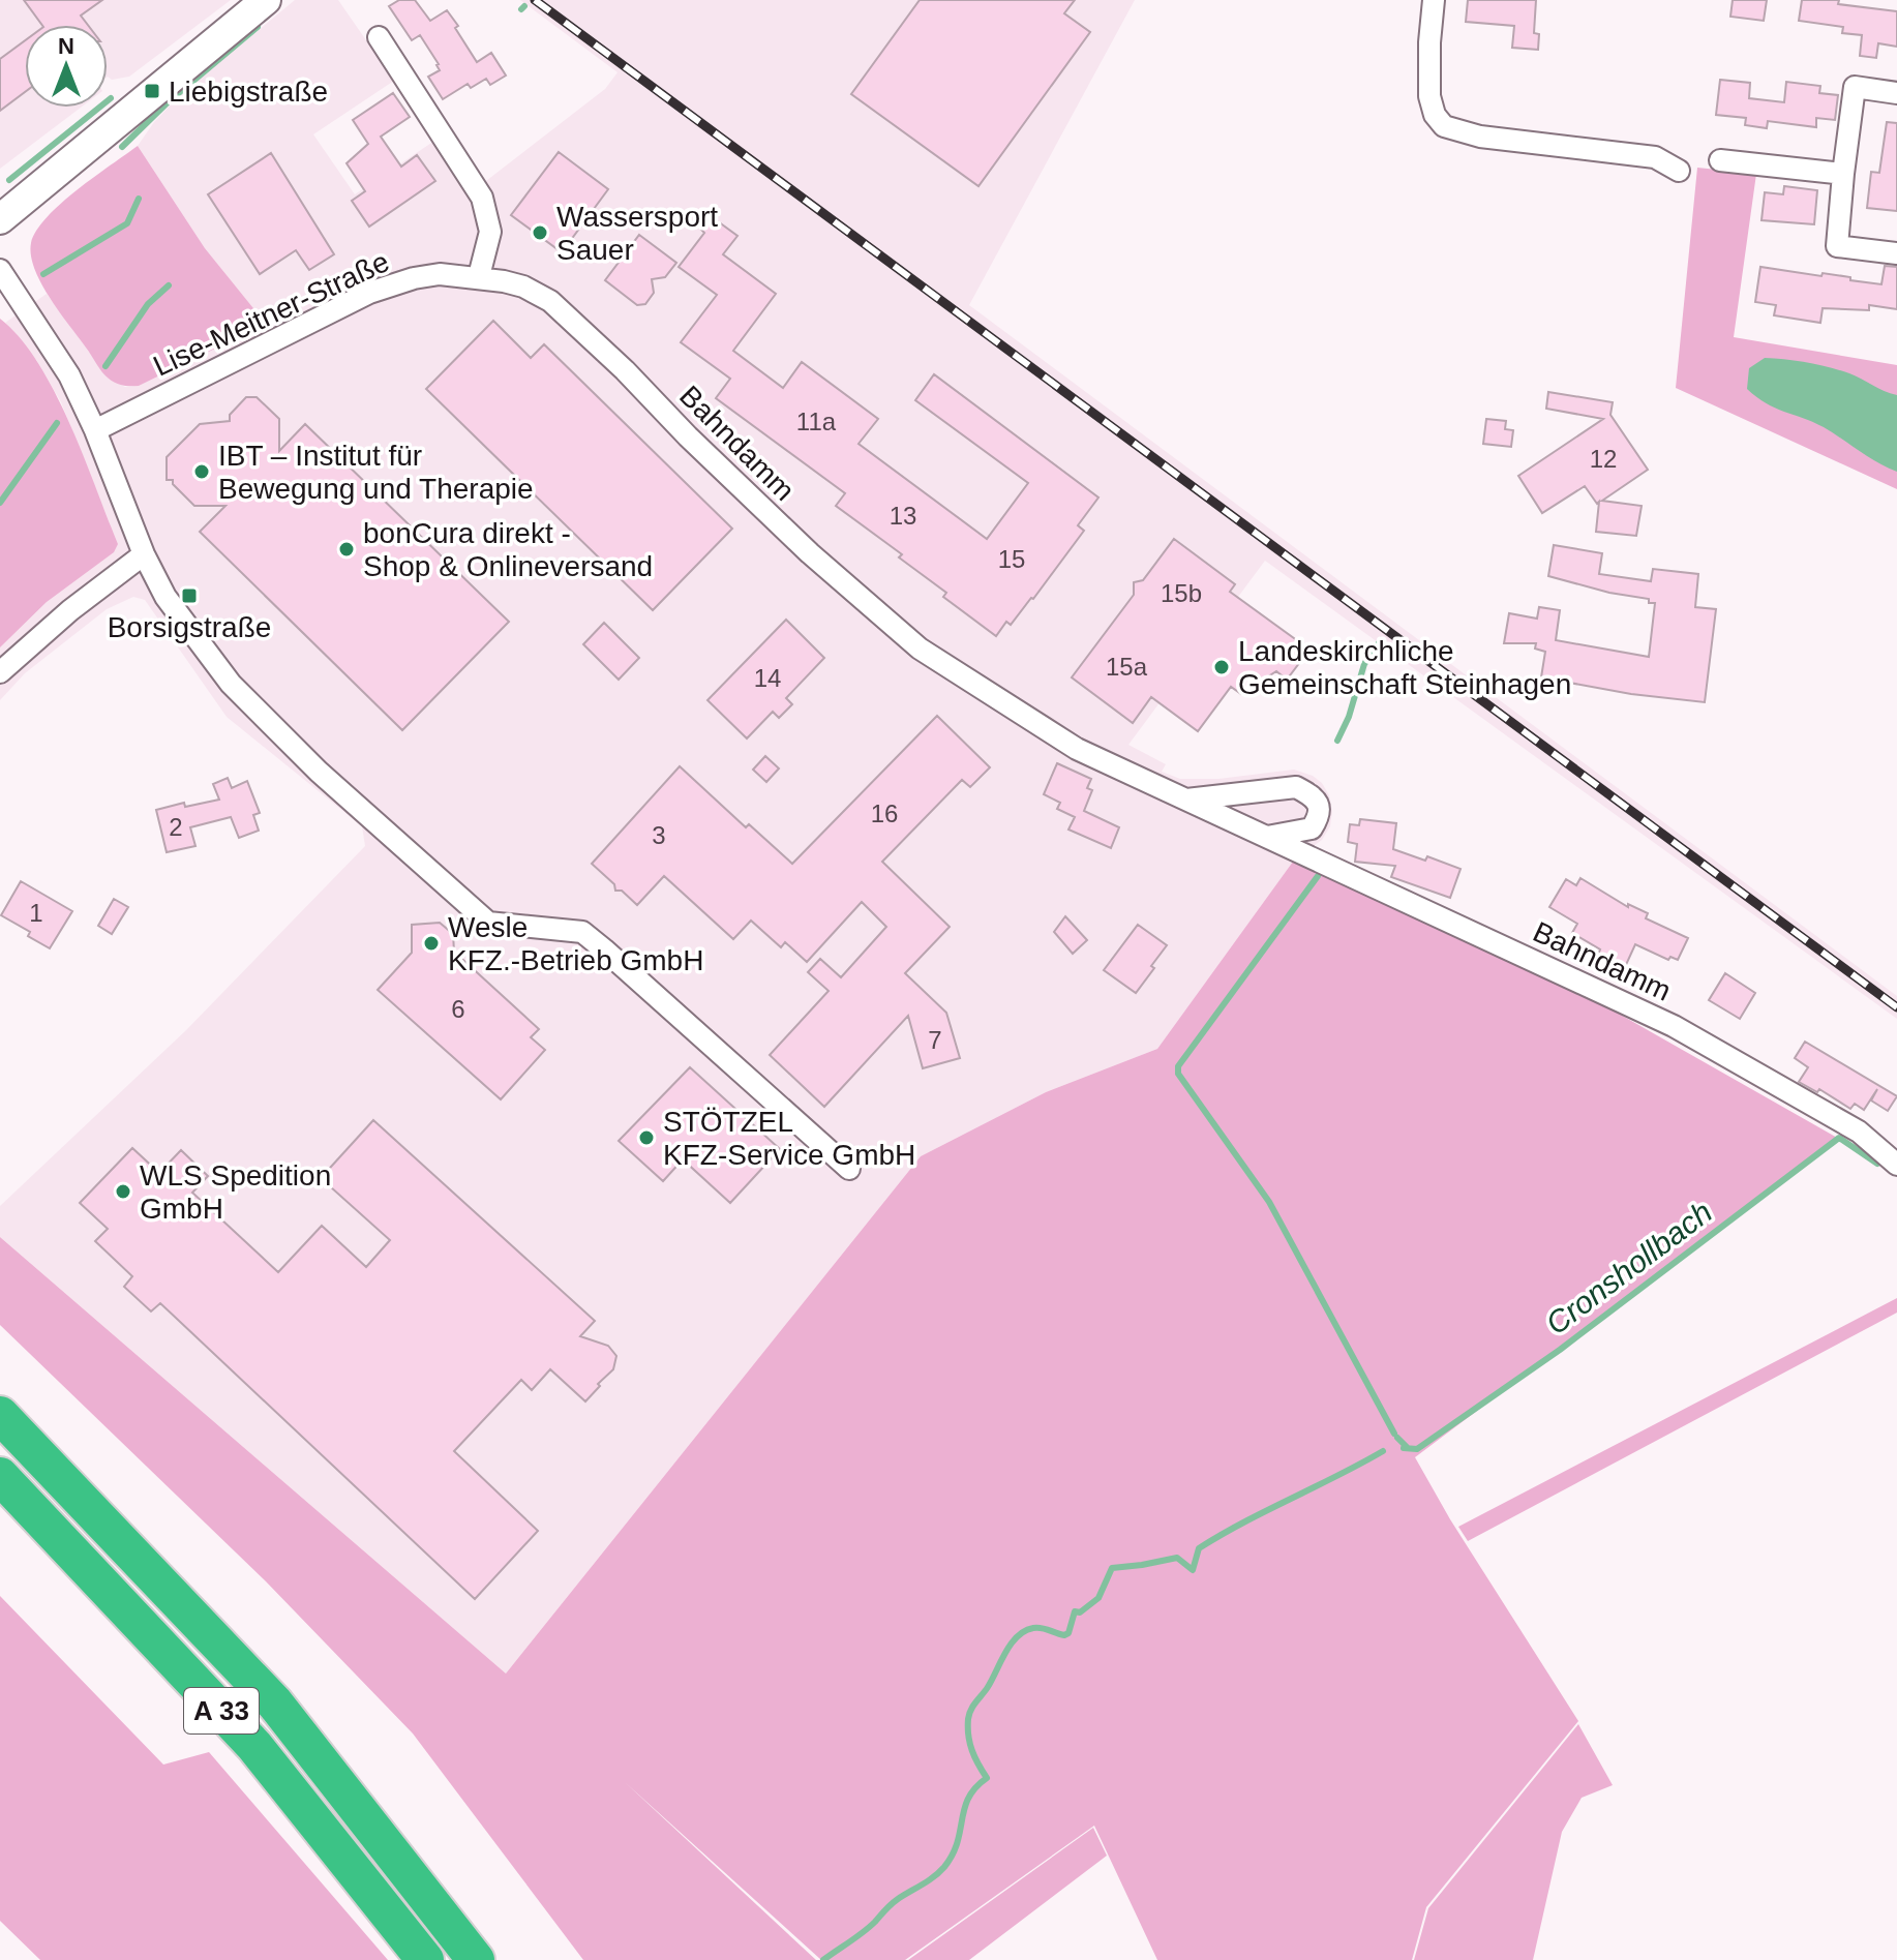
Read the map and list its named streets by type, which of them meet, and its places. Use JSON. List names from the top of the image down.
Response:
{
  "streets": {
    "highway": ["A 33"],
    "street": ["Lise-Meitner-Straße", "Bahndamm"]
  },
  "crossings": [
    ["Lise-Meitner-Straße", "Bahndamm"]
  ],
  "water": ["Cronshollbach"],
  "places": {
    "transit": ["Liebigstraße", "Borsigstraße"],
    "other": [
      "Wassersport Sauer",
      "IBT – Institut für Bewegung und Therapie",
      "bonCura direkt - Shop & Onlineversand",
      "Landeskirchliche Gemeinschaft Steinhagen",
      "Wesle KFZ.-Betrieb GmbH",
      "STÖTZEL KFZ-Service GmbH",
      "WLS Spedition GmbH"
    ]
  },
  "house_numbers": [
    "11a",
    "12",
    "13",
    "15",
    "15b",
    "15a",
    "14",
    "16",
    "2",
    "3",
    "1",
    "6",
    "7"
  ],
  "north": "top"
}
